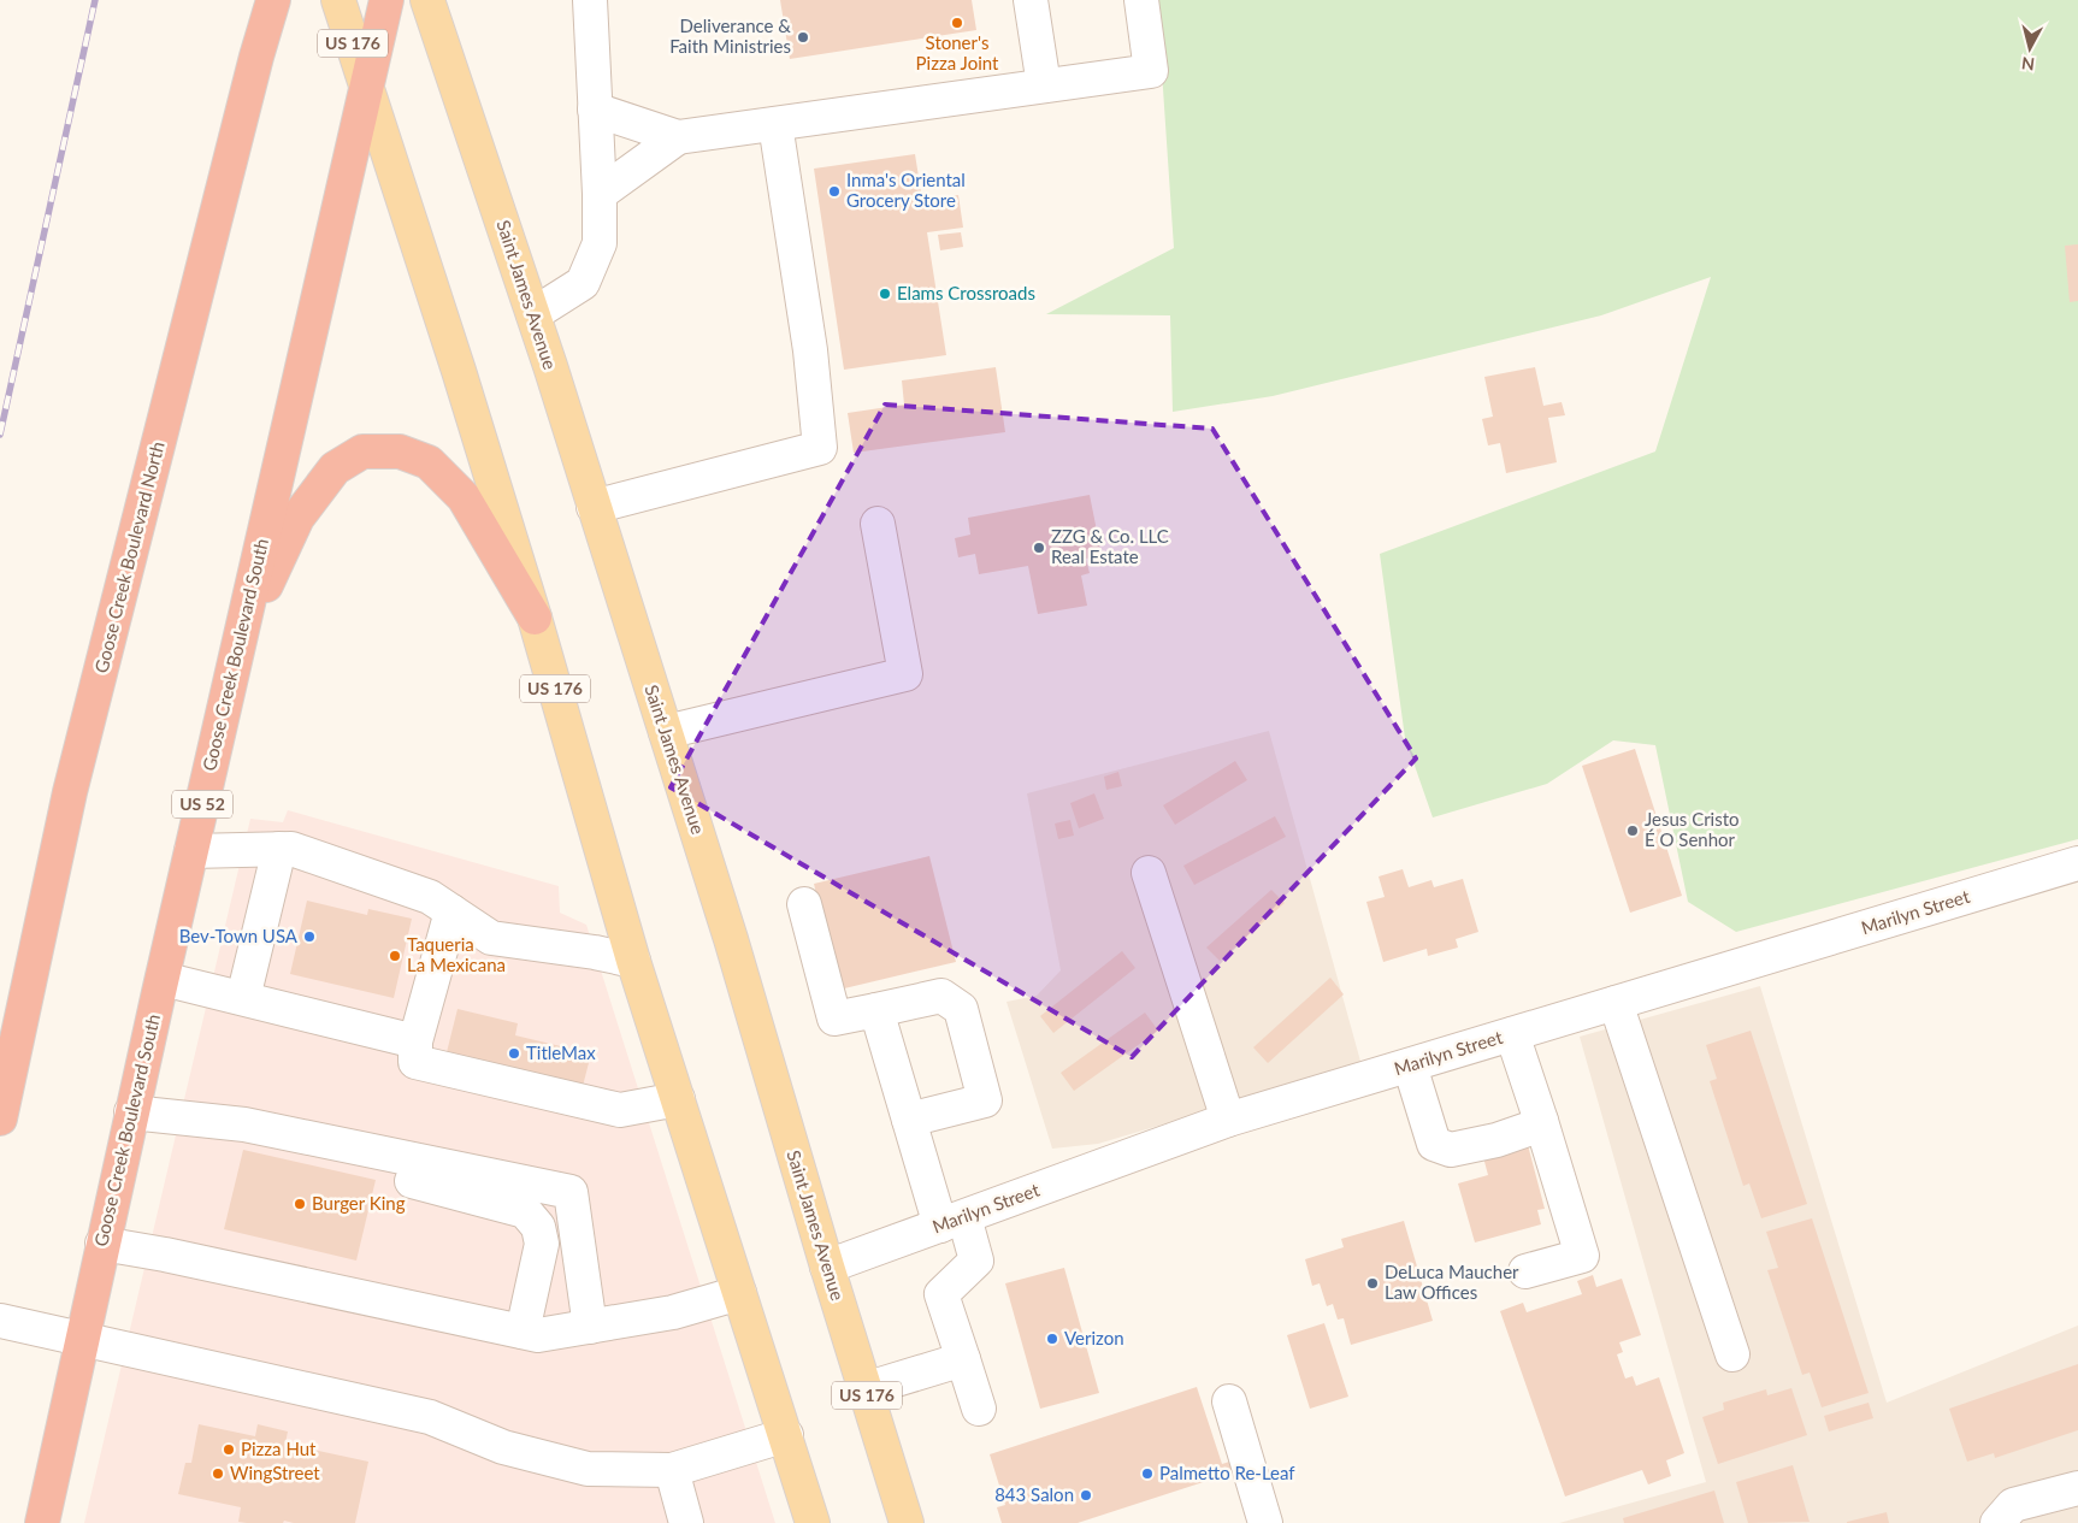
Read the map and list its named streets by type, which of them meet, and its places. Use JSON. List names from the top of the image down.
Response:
{
  "streets": {
    "highway": ["Goose Creek Boulevard North", "Goose Creek Boulevard South", "US 52"],
    "main road": ["US 176", "Saint James Avenue"],
    "street": ["Marilyn Street"]
  },
  "crossings": [
    ["US 176", "Goose Creek Boulevard South"],
    ["Saint James Avenue", "Marilyn Street"]
  ],
  "places": [
    "Stoner's Pizza Joint",
    "Deliverance & Faith Ministries",
    "Inma's Oriental Grocery Store",
    "Elams Crossroads",
    "ZZG & Co. LLC Real Estate",
    "Jesus Cristo É O Senhor",
    "Bev-Town USA",
    "Taqueria La Mexicana",
    "TitleMax",
    "Burger King",
    "DeLuca Maucher Law Offices",
    "Verizon",
    "Pizza Hut",
    "WingStreet",
    "Palmetto Re-Leaf",
    "843 Salon"
  ],
  "north": "bottom"
}
